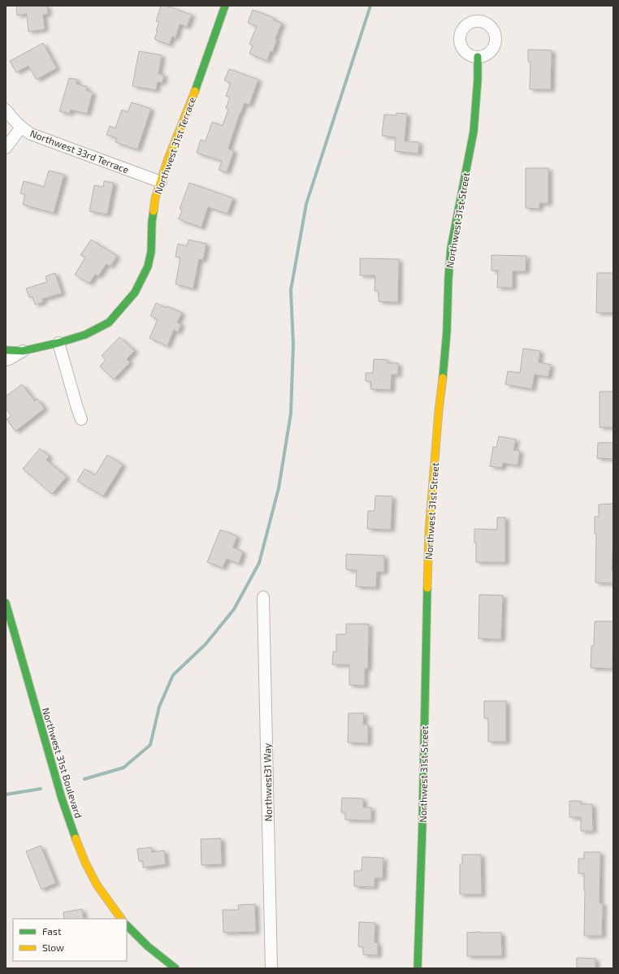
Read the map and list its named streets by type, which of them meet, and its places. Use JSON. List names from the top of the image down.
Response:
{
  "streets": {
    "street": [
      "Northwest 31st Terrace",
      "Northwest 33rd Terrace",
      "Northwest 31st Street",
      "Northwest 31st Boulevard",
      "Northwest31 Way"
    ]
  },
  "crossings": [
    ["Northwest 31st Terrace", "Northwest 33rd Terrace"]
  ],
  "legend": ["Fast", "Slow"]
}
